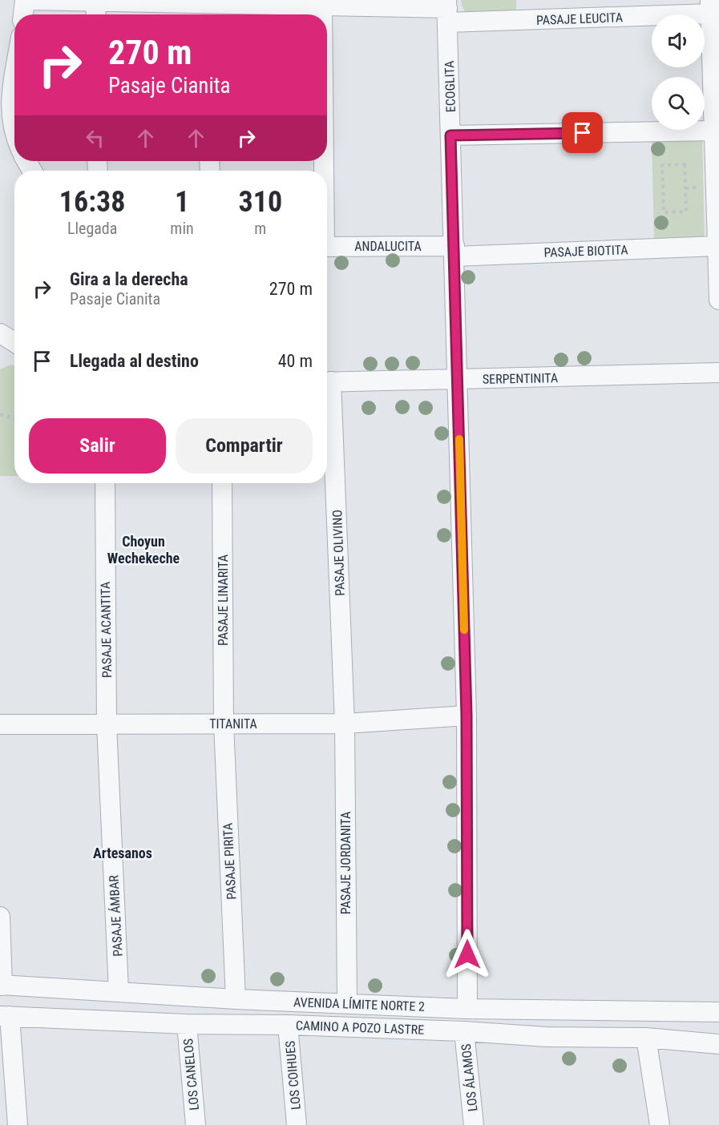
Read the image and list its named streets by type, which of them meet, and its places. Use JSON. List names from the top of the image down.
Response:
{
  "streets": {
    "street": [
      "PASAJE LEUCITA",
      "ECOGLITA",
      "ANDALUCITA",
      "PASAJE BIOTITA",
      "SERPENTINITA",
      "PASAJE OLIVINO",
      "PASAJE LINARITA",
      "PASAJE ACANTITA",
      "TITANITA",
      "PASAJE PIRITA",
      "PASAJE JORDANITA",
      "PASAJE ÁMBAR",
      "AVENIDA LÍMITE NORTE 2",
      "CAMINO A POZO LASTRE",
      "LOS CANELOS",
      "LOS COIHUES",
      "LOS ÁLAMOS"
    ]
  },
  "crossings": [
    ["PASAJE LEUCITA", "ECOGLITA"],
    ["ECOGLITA", "ANDALUCITA"],
    ["ECOGLITA", "PASAJE BIOTITA"],
    ["ECOGLITA", "SERPENTINITA"],
    ["ECOGLITA", "TITANITA"],
    ["ECOGLITA", "AVENIDA LÍMITE NORTE 2"],
    ["ANDALUCITA", "PASAJE BIOTITA"],
    ["PASAJE OLIVINO", "TITANITA"],
    ["PASAJE OLIVINO", "PASAJE JORDANITA"],
    ["PASAJE LINARITA", "TITANITA"],
    ["PASAJE LINARITA", "PASAJE PIRITA"],
    ["PASAJE ACANTITA", "TITANITA"],
    ["PASAJE ACANTITA", "PASAJE ÁMBAR"],
    ["TITANITA", "PASAJE PIRITA"],
    ["TITANITA", "PASAJE JORDANITA"],
    ["TITANITA", "PASAJE ÁMBAR"],
    ["PASAJE PIRITA", "AVENIDA LÍMITE NORTE 2"],
    ["PASAJE JORDANITA", "AVENIDA LÍMITE NORTE 2"],
    ["PASAJE ÁMBAR", "AVENIDA LÍMITE NORTE 2"],
    ["CAMINO A POZO LASTRE", "LOS CANELOS"],
    ["CAMINO A POZO LASTRE", "LOS COIHUES"],
    ["CAMINO A POZO LASTRE", "LOS ÁLAMOS"]
  ],
  "districts": ["Choyun Wechekeche", "Artesanos"],
  "page": {
    "turn": ["270 m", "Pasaje Cianita"],
    "eta": [
      "16:38",
      "Llegada",
      "1",
      "min",
      "310",
      "m"
    ],
    "list": [
      {
        "name": "Gira a la derecha",
        "note": "Pasaje Cianita",
        "value": "270 m"
      },
      {
        "name": "Llegada al destino",
        "value": "40 m"
      }
    ],
    "buttons": ["Salir", "Compartir"]
  }
}
